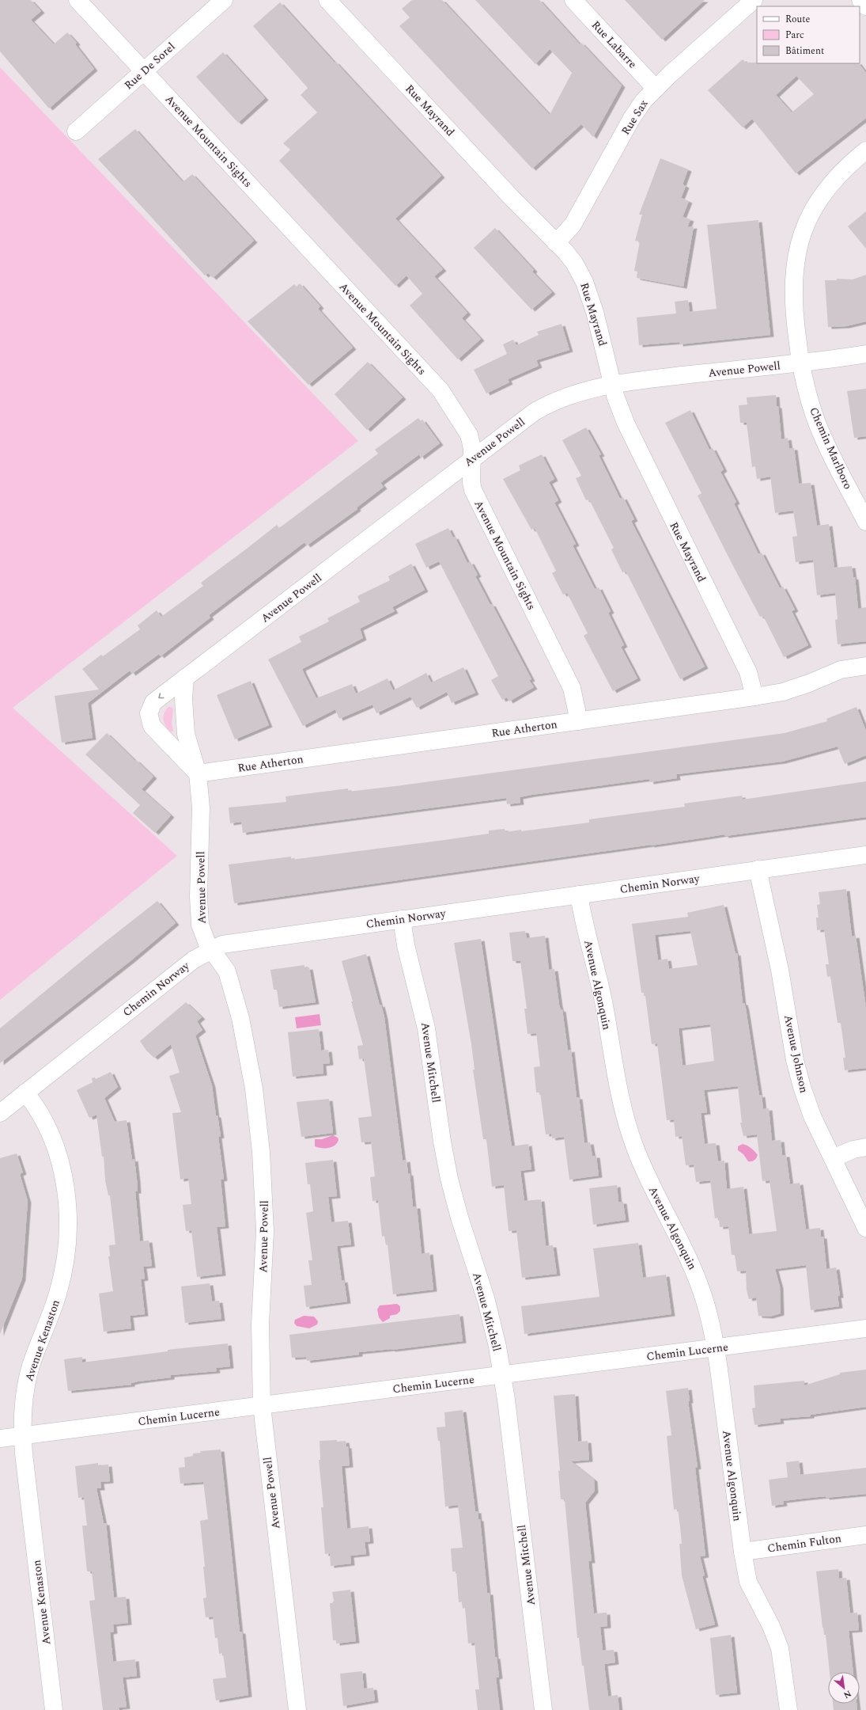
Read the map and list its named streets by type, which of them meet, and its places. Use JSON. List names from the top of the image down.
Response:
{
  "streets": {
    "street": [
      "Rue Labarre",
      "Rue De Sorel",
      "Rue Mayrand",
      "Rue Sax",
      "Avenue Mountain Sights",
      "Avenue Powell",
      "Chemin Marlboro",
      "Rue Atherton",
      "Chemin Norway",
      "Avenue Algonquin",
      "Avenue Johnson",
      "Avenue Mitchell",
      "Avenue Kenaston",
      "Chemin Lucerne",
      "Chemin Fulton"
    ]
  },
  "crossings": [
    ["Rue Labarre", "Rue Sax"],
    ["Rue De Sorel", "Avenue Mountain Sights"],
    ["Rue Mayrand", "Rue Sax"],
    ["Rue Mayrand", "Avenue Powell"],
    ["Rue Mayrand", "Rue Atherton"],
    ["Avenue Mountain Sights", "Avenue Powell"],
    ["Avenue Mountain Sights", "Rue Atherton"],
    ["Avenue Powell", "Chemin Marlboro"],
    ["Avenue Powell", "Rue Atherton"],
    ["Avenue Powell", "Chemin Norway"],
    ["Avenue Powell", "Chemin Lucerne"],
    ["Chemin Norway", "Avenue Algonquin"],
    ["Chemin Norway", "Avenue Johnson"],
    ["Chemin Norway", "Avenue Mitchell"],
    ["Chemin Norway", "Avenue Kenaston"],
    ["Avenue Algonquin", "Chemin Lucerne"],
    ["Avenue Algonquin", "Chemin Fulton"],
    ["Avenue Mitchell", "Chemin Lucerne"],
    ["Avenue Kenaston", "Chemin Lucerne"]
  ],
  "legend": ["Route", "Parc", "Bâtiment"],
  "north": "bottom right"
}
